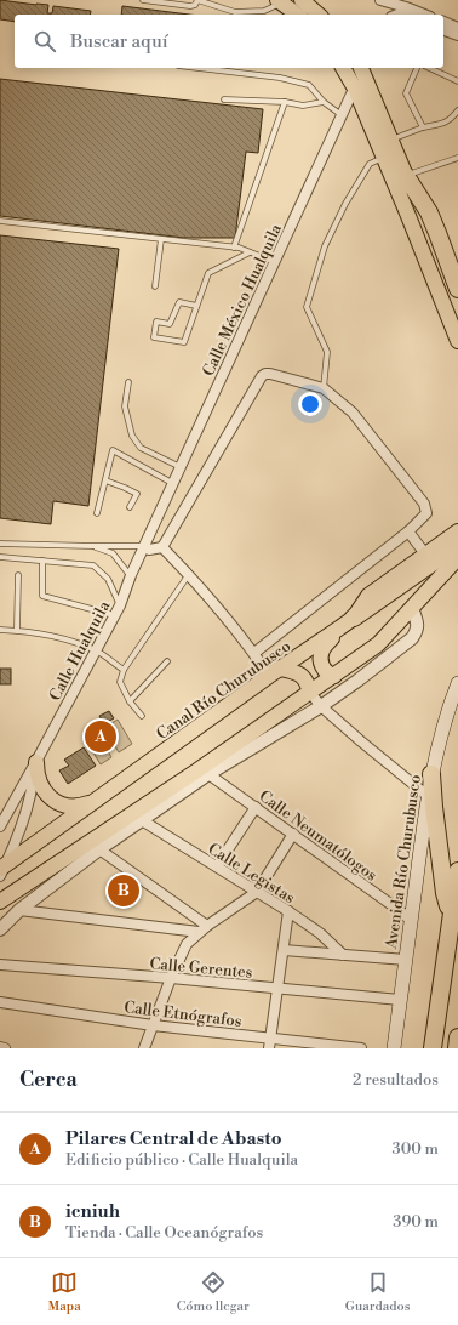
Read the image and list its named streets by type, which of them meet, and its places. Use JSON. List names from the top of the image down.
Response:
{
  "streets": {
    "main road": ["Canal Río Churubusco", "Avenida Río Churubusco"],
    "street": [
      "Calle México Hualquila",
      "Calle Hualquila",
      "Calle Neumatólogos",
      "Calle Legistas",
      "Calle Gerentes",
      "Calle Etnógrafos"
    ]
  },
  "crossings": [
    ["Calle México Hualquila", "Calle Hualquila"],
    ["Calle Hualquila", "Canal Río Churubusco"],
    ["Calle Neumatólogos", "Avenida Río Churubusco"],
    ["Avenida Río Churubusco", "Calle Gerentes"]
  ],
  "page": {
    "search": "Buscar aquí",
    "pins": ["A", "B"],
    "heading": ["Cerca", "2 resultados"],
    "list": [
      {
        "mark": "A",
        "name": "Pilares Central de Abasto",
        "note": "Edificio público · Calle Hualquila",
        "value": "300 m"
      },
      {
        "mark": "B",
        "name": "icniuh",
        "note": "Tienda · Calle Oceanógrafos",
        "value": "390 m"
      }
    ],
    "nav": ["Mapa", "Cómo llegar", "Guardados"]
  }
}
